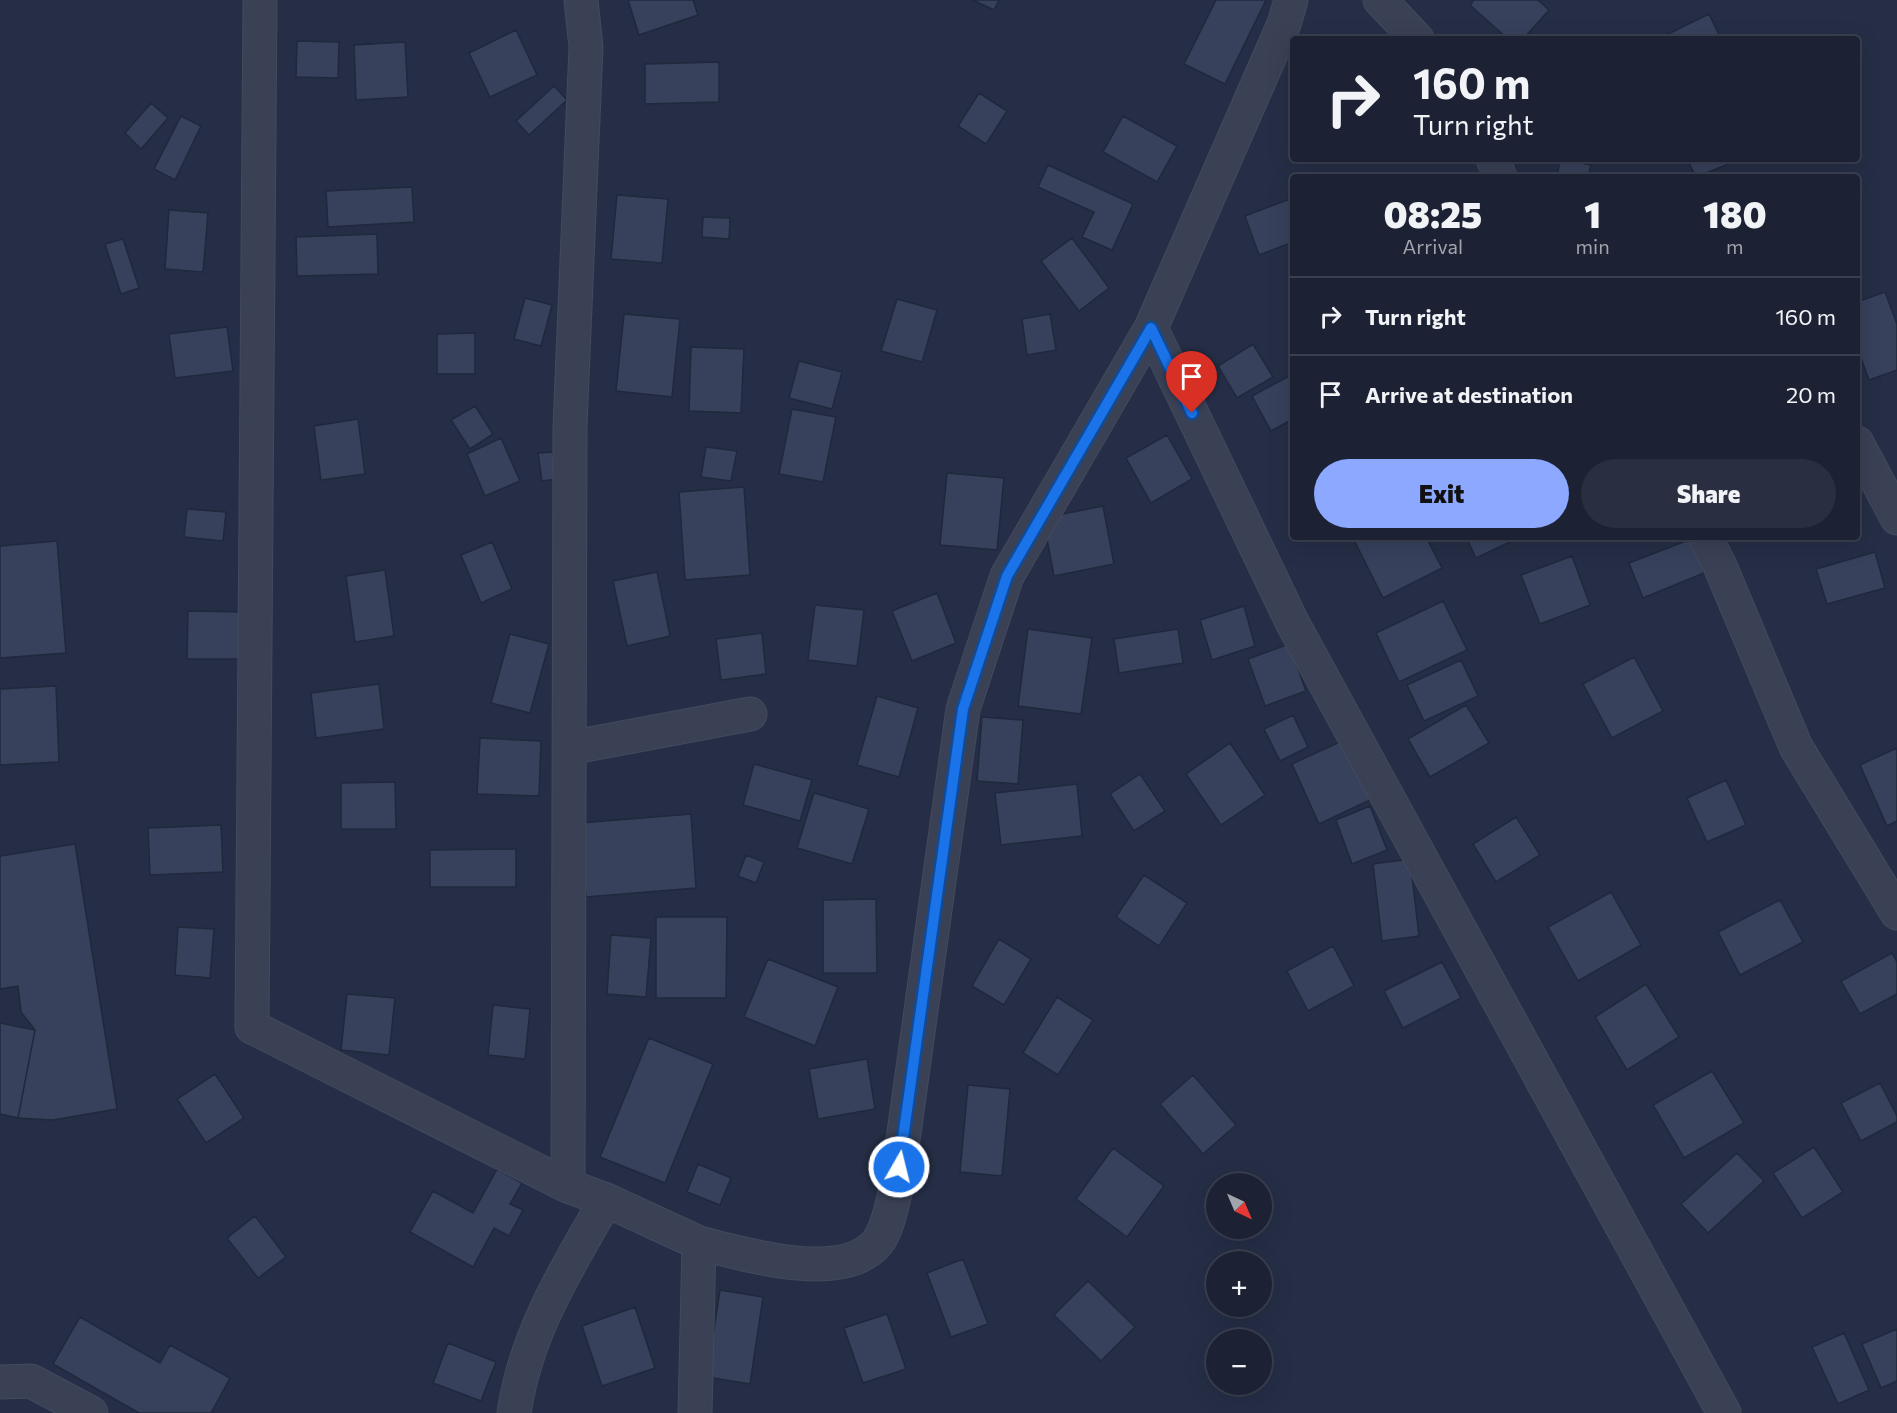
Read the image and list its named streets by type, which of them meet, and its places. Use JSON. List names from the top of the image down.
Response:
{
  "north": "bottom right",
  "page": {
    "turn": ["160 m", "Turn right"],
    "eta": [
      "08:25",
      "Arrival",
      "1",
      "min",
      "180",
      "m"
    ],
    "list": [
      {
        "name": "Turn right",
        "value": "160 m"
      },
      {
        "name": "Arrive at destination",
        "value": "20 m"
      }
    ],
    "buttons": ["Exit", "Share"],
    "map_buttons": ["+", "−"]
  }
}
